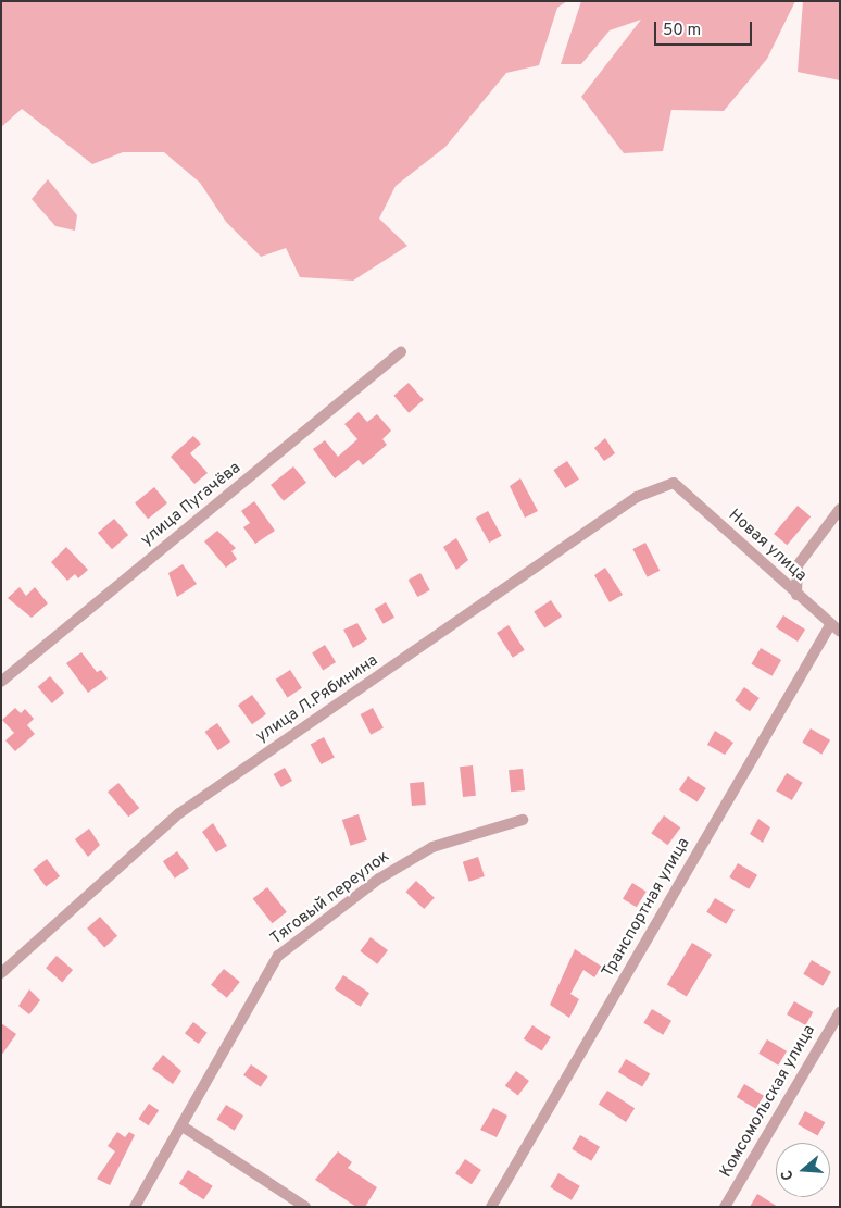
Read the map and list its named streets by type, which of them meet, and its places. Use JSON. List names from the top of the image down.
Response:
{
  "streets": {
    "street": [
      "улица Пугачёва",
      "Новая улица",
      "улица Л.Рябинина",
      "Тяговый переулок",
      "Транспортная улица",
      "Комсомольская улица"
    ]
  },
  "crossings": [
    ["Новая улица", "улица Л.Рябинина"],
    ["Новая улица", "Транспортная улица"]
  ],
  "scale_bar": "50 m",
  "north": "left"
}
